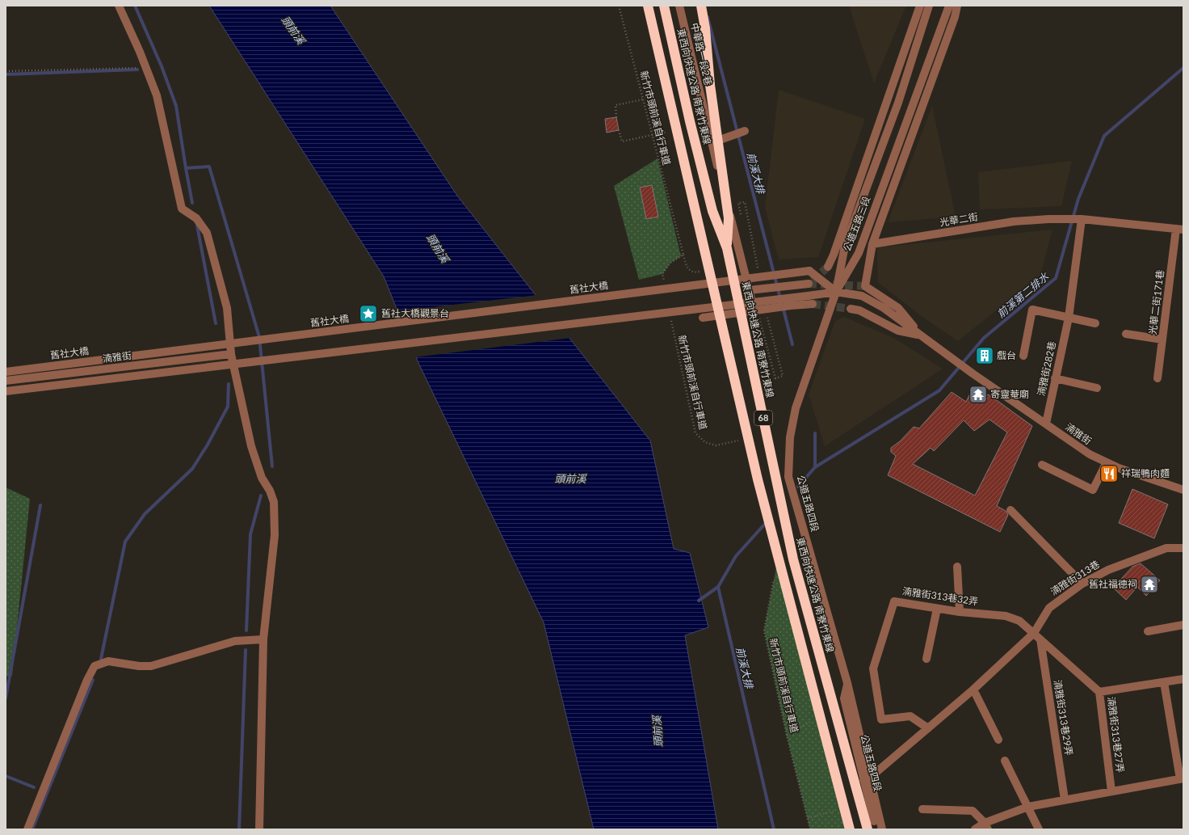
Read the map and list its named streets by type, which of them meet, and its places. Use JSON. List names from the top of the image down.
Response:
{
  "streets": {
    "highway": ["東西向快速公路 南寮竹東線", "68"],
    "street": [
      "中華路一段2巷",
      "光華二街",
      "公道五路三段",
      "舊社大橋",
      "光華二街171巷",
      "湳雅街",
      "湳雅街282巷",
      "公道五路四段",
      "湳雅街313巷",
      "湳雅街313巷32弄",
      "湳雅街313巷29弄",
      "湳雅街313巷27弄"
    ],
    "path": ["新竹市頭前溪自行車道"]
  },
  "crossings": [
    ["光華二街", "湳雅街282巷"],
    ["公道五路三段", "舊社大橋"],
    ["公道五路三段", "公道五路四段"],
    ["舊社大橋", "公道五路四段"],
    ["湳雅街", "湳雅街282巷"],
    ["公道五路四段", "湳雅街313巷"],
    ["湳雅街313巷", "湳雅街313巷32弄"],
    ["湳雅街313巷", "湳雅街313巷27弄"],
    ["湳雅街313巷32弄", "湳雅街313巷27弄"],
    ["湳雅街313巷29弄", "湳雅街313巷27弄"]
  ],
  "water": ["頭前溪", "前溪大排", "前溪第二排水"],
  "places": {
    "place": ["舊社大橋觀景台"],
    "building": ["戲台"],
    "temple": ["寄靈菴廟", "舊社福德祠"],
    "restaurant": ["祥瑞鴨肉麵"]
  }
}
